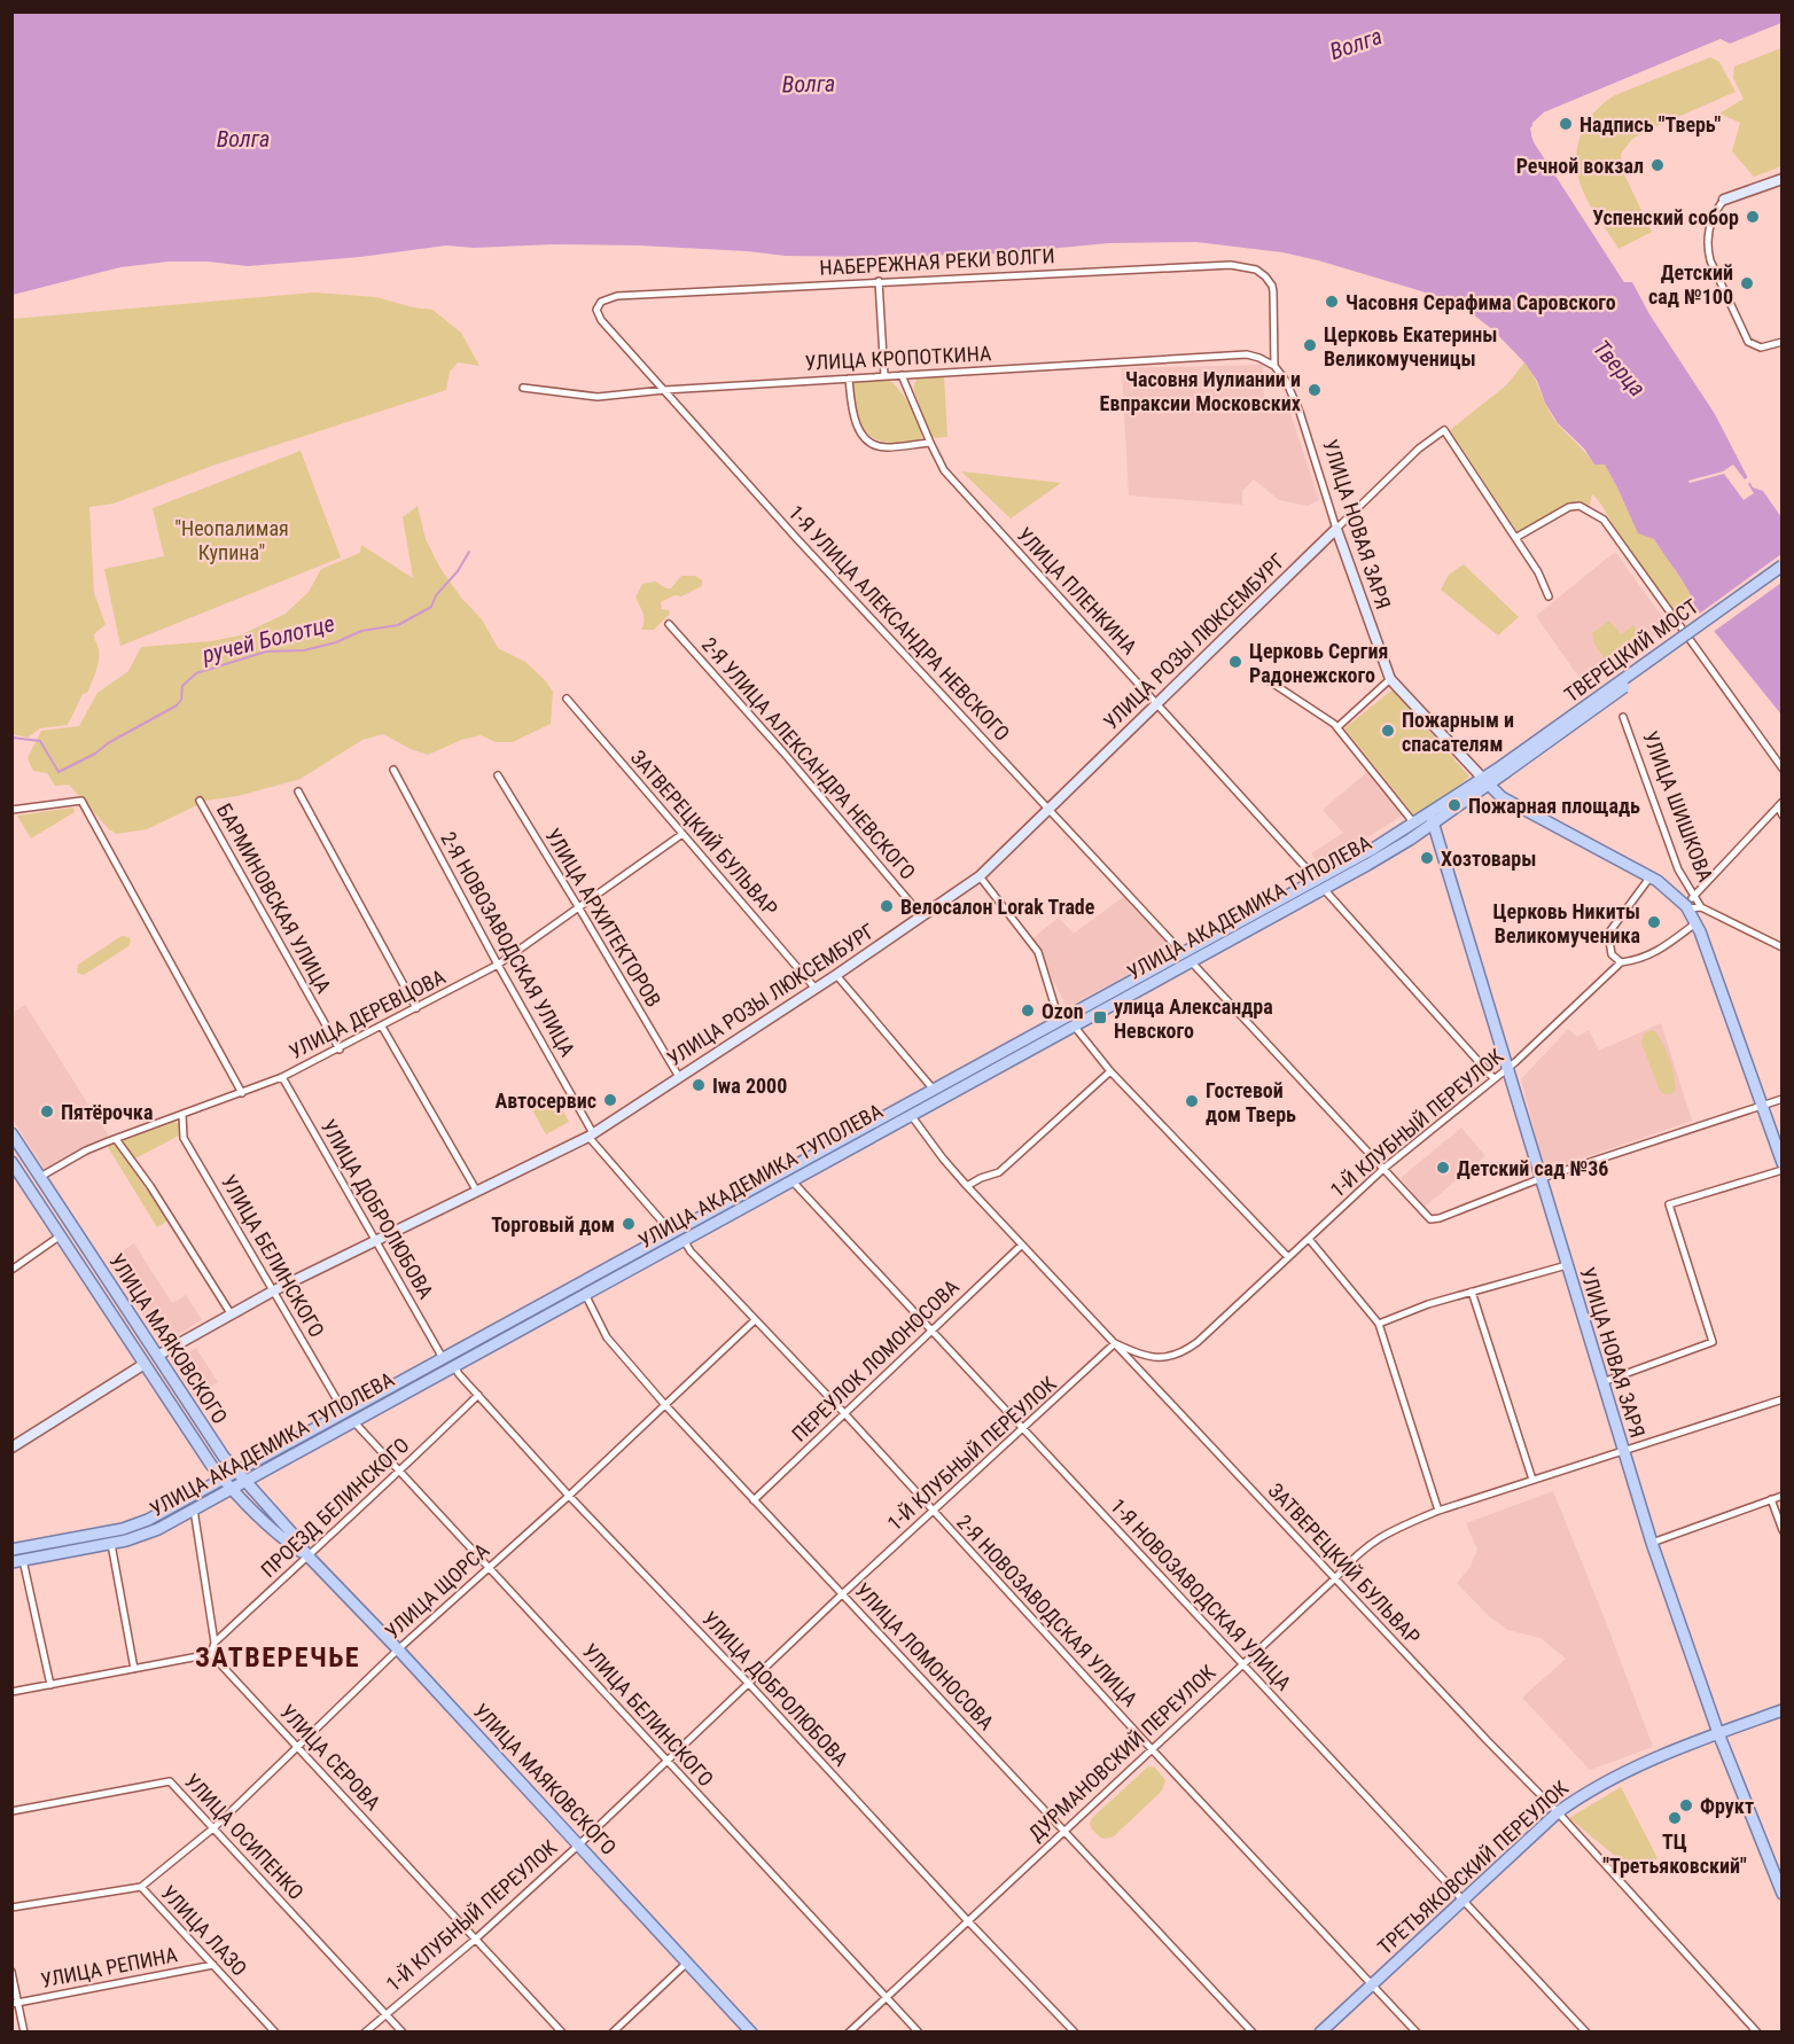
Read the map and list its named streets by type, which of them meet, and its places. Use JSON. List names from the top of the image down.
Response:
{
  "streets": {
    "main road": [
      "УЛИЦА НОВАЯ ЗАРЯ",
      "ТВЕРЕЦКИЙ МОСТ",
      "УЛИЦА ШИШКОВА",
      "УЛИЦА АКАДЕМИКА ТУПОЛЕВА",
      "УЛИЦА МАЯКОВСКОГО",
      "ТРЕТЬЯКОВСКИЙ ПЕРЕУЛОК"
    ],
    "street": [
      "НАБЕРЕЖНАЯ РЕКИ ВОЛГИ",
      "УЛИЦА КРОПОТКИНА",
      "УЛИЦА ПЛЕНКИНА",
      "1-Я УЛИЦА АЛЕКСАНДРА НЕВСКОГО",
      "УЛИЦА РОЗЫ ЛЮКСЕМБУРГ",
      "2-Я УЛИЦА АЛЕКСАНДРА НЕВСКОГО",
      "ЗАТВЕРЕЦКИЙ БУЛЬВАР",
      "БАРМИНОВСКАЯ УЛИЦА",
      "УЛИЦА АРХИТЕКТОРОВ",
      "2-Я НОВОЗАВОДСКАЯ УЛИЦА",
      "УЛИЦА ДЕРЕВЦОВА",
      "1-Й КЛУБНЫЙ ПЕРЕУЛОК",
      "УЛИЦА ДОБРОЛЮБОВА",
      "УЛИЦА БЕЛИНСКОГО",
      "ПЕРЕУЛОК ЛОМОНОСОВА",
      "ПРОЕЗД БЕЛИНСКОГО",
      "УЛИЦА ЩОРСА",
      "1-Я НОВОЗАВОДСКАЯ УЛИЦА",
      "УЛИЦА ЛОМОНОСОВА",
      "ДУРМАНОВСКИЙ ПЕРЕУЛОК",
      "УЛИЦА СЕРОВА",
      "УЛИЦА ОСИПЕНКО",
      "УЛИЦА ЛАЗО",
      "УЛИЦА РЕПИНА"
    ]
  },
  "crossings": [
    ["НАБЕРЕЖНАЯ РЕКИ ВОЛГИ", "УЛИЦА НОВАЯ ЗАРЯ"],
    ["НАБЕРЕЖНАЯ РЕКИ ВОЛГИ", "1-Я УЛИЦА АЛЕКСАНДРА НЕВСКОГО"],
    ["УЛИЦА КРОПОТКИНА", "УЛИЦА НОВАЯ ЗАРЯ"],
    ["УЛИЦА КРОПОТКИНА", "УЛИЦА ПЛЕНКИНА"],
    ["УЛИЦА КРОПОТКИНА", "1-Я УЛИЦА АЛЕКСАНДРА НЕВСКОГО"],
    ["УЛИЦА НОВАЯ ЗАРЯ", "1-Я УЛИЦА АЛЕКСАНДРА НЕВСКОГО"],
    ["УЛИЦА НОВАЯ ЗАРЯ", "УЛИЦА РОЗЫ ЛЮКСЕМБУРГ"],
    ["УЛИЦА НОВАЯ ЗАРЯ", "УЛИЦА АКАДЕМИКА ТУПОЛЕВА"],
    ["УЛИЦА НОВАЯ ЗАРЯ", "1-Й КЛУБНЫЙ ПЕРЕУЛОК"],
    ["УЛИЦА НОВАЯ ЗАРЯ", "ДУРМАНОВСКИЙ ПЕРЕУЛОК"],
    ["УЛИЦА НОВАЯ ЗАРЯ", "ТРЕТЬЯКОВСКИЙ ПЕРЕУЛОК"],
    ["УЛИЦА ПЛЕНКИНА", "УЛИЦА РОЗЫ ЛЮКСЕМБУРГ"],
    ["УЛИЦА ПЛЕНКИНА", "УЛИЦА АКАДЕМИКА ТУПОЛЕВА"],
    ["УЛИЦА ПЛЕНКИНА", "1-Й КЛУБНЫЙ ПЕРЕУЛОК"],
    ["1-Я УЛИЦА АЛЕКСАНДРА НЕВСКОГО", "УЛИЦА РОЗЫ ЛЮКСЕМБУРГ"],
    ["1-Я УЛИЦА АЛЕКСАНДРА НЕВСКОГО", "УЛИЦА АКАДЕМИКА ТУПОЛЕВА"],
    ["1-Я УЛИЦА АЛЕКСАНДРА НЕВСКОГО", "1-Й КЛУБНЫЙ ПЕРЕУЛОК"],
    ["УЛИЦА РОЗЫ ЛЮКСЕМБУРГ", "2-Я УЛИЦА АЛЕКСАНДРА НЕВСКОГО"],
    ["УЛИЦА РОЗЫ ЛЮКСЕМБУРГ", "ЗАТВЕРЕЦКИЙ БУЛЬВАР"],
    ["УЛИЦА РОЗЫ ЛЮКСЕМБУРГ", "УЛИЦА АРХИТЕКТОРОВ"],
    ["УЛИЦА РОЗЫ ЛЮКСЕМБУРГ", "2-Я НОВОЗАВОДСКАЯ УЛИЦА"],
    ["УЛИЦА РОЗЫ ЛЮКСЕМБУРГ", "УЛИЦА ДОБРОЛЮБОВА"],
    ["УЛИЦА РОЗЫ ЛЮКСЕМБУРГ", "УЛИЦА БЕЛИНСКОГО"],
    ["УЛИЦА РОЗЫ ЛЮКСЕМБУРГ", "УЛИЦА МАЯКОВСКОГО"],
    ["ТВЕРЕЦКИЙ МОСТ", "УЛИЦА АКАДЕМИКА ТУПОЛЕВА"],
    ["УЛИЦА ШИШКОВА", "1-Й КЛУБНЫЙ ПЕРЕУЛОК"],
    ["ЗАТВЕРЕЦКИЙ БУЛЬВАР", "УЛИЦА АКАДЕМИКА ТУПОЛЕВА"],
    ["ЗАТВЕРЕЦКИЙ БУЛЬВАР", "УЛИЦА ДЕРЕВЦОВА"],
    ["ЗАТВЕРЕЦКИЙ БУЛЬВАР", "1-Й КЛУБНЫЙ ПЕРЕУЛОК"],
    ["ЗАТВЕРЕЦКИЙ БУЛЬВАР", "ПЕРЕУЛОК ЛОМОНОСОВА"],
    ["ЗАТВЕРЕЦКИЙ БУЛЬВАР", "ДУРМАНОВСКИЙ ПЕРЕУЛОК"],
    ["ЗАТВЕРЕЦКИЙ БУЛЬВАР", "ТРЕТЬЯКОВСКИЙ ПЕРЕУЛОК"],
    ["БАРМИНОВСКАЯ УЛИЦА", "УЛИЦА ДЕРЕВЦОВА"],
    ["УЛИЦА АКАДЕМИКА ТУПОЛЕВА", "2-Я НОВОЗАВОДСКАЯ УЛИЦА"],
    ["УЛИЦА АКАДЕМИКА ТУПОЛЕВА", "УЛИЦА ДОБРОЛЮБОВА"],
    ["УЛИЦА АКАДЕМИКА ТУПОЛЕВА", "УЛИЦА БЕЛИНСКОГО"],
    ["УЛИЦА АКАДЕМИКА ТУПОЛЕВА", "УЛИЦА МАЯКОВСКОГО"],
    ["УЛИЦА АКАДЕМИКА ТУПОЛЕВА", "1-Я НОВОЗАВОДСКАЯ УЛИЦА"],
    ["УЛИЦА АКАДЕМИКА ТУПОЛЕВА", "УЛИЦА ЛОМОНОСОВА"],
    ["УЛИЦА АРХИТЕКТОРОВ", "УЛИЦА ДЕРЕВЦОВА"],
    ["2-Я НОВОЗАВОДСКАЯ УЛИЦА", "УЛИЦА ДЕРЕВЦОВА"],
    ["2-Я НОВОЗАВОДСКАЯ УЛИЦА", "1-Й КЛУБНЫЙ ПЕРЕУЛОК"],
    ["2-Я НОВОЗАВОДСКАЯ УЛИЦА", "ПЕРЕУЛОК ЛОМОНОСОВА"],
    ["2-Я НОВОЗАВОДСКАЯ УЛИЦА", "УЛИЦА ЩОРСА"],
    ["2-Я НОВОЗАВОДСКАЯ УЛИЦА", "ДУРМАНОВСКИЙ ПЕРЕУЛОК"],
    ["2-Я НОВОЗАВОДСКАЯ УЛИЦА", "ТРЕТЬЯКОВСКИЙ ПЕРЕУЛОК"],
    ["УЛИЦА ДЕРЕВЦОВА", "УЛИЦА ДОБРОЛЮБОВА"],
    ["УЛИЦА ДЕРЕВЦОВА", "УЛИЦА БЕЛИНСКОГО"],
    ["УЛИЦА ДЕРЕВЦОВА", "УЛИЦА МАЯКОВСКОГО"],
    ["1-Й КЛУБНЫЙ ПЕРЕУЛОК", "УЛИЦА ДОБРОЛЮБОВА"],
    ["1-Й КЛУБНЫЙ ПЕРЕУЛОК", "УЛИЦА БЕЛИНСКОГО"],
    ["1-Й КЛУБНЫЙ ПЕРЕУЛОК", "УЛИЦА МАЯКОВСКОГО"],
    ["1-Й КЛУБНЫЙ ПЕРЕУЛОК", "1-Я НОВОЗАВОДСКАЯ УЛИЦА"],
    ["1-Й КЛУБНЫЙ ПЕРЕУЛОК", "УЛИЦА ЛОМОНОСОВА"],
    ["1-Й КЛУБНЫЙ ПЕРЕУЛОК", "УЛИЦА СЕРОВА"],
    ["1-Й КЛУБНЫЙ ПЕРЕУЛОК", "УЛИЦА ОСИПЕНКО"],
    ["УЛИЦА ДОБРОЛЮБОВА", "ПРОЕЗД БЕЛИНСКОГО"],
    ["УЛИЦА ДОБРОЛЮБОВА", "УЛИЦА ЩОРСА"],
    ["УЛИЦА ДОБРОЛЮБОВА", "ДУРМАНОВСКИЙ ПЕРЕУЛОК"],
    ["УЛИЦА БЕЛИНСКОГО", "ПРОЕЗД БЕЛИНСКОГО"],
    ["УЛИЦА БЕЛИНСКОГО", "УЛИЦА ЩОРСА"],
    ["УЛИЦА БЕЛИНСКОГО", "ДУРМАНОВСКИЙ ПЕРЕУЛОК"],
    ["УЛИЦА МАЯКОВСКОГО", "ПРОЕЗД БЕЛИНСКОГО"],
    ["УЛИЦА МАЯКОВСКОГО", "УЛИЦА ЩОРСА"],
    ["ПЕРЕУЛОК ЛОМОНОСОВА", "1-Я НОВОЗАВОДСКАЯ УЛИЦА"],
    ["ПЕРЕУЛОК ЛОМОНОСОВА", "УЛИЦА ЛОМОНОСОВА"],
    ["УЛИЦА ЩОРСА", "УЛИЦА ЛОМОНОСОВА"],
    ["УЛИЦА ЩОРСА", "УЛИЦА СЕРОВА"],
    ["УЛИЦА ЩОРСА", "УЛИЦА ОСИПЕНКО"],
    ["УЛИЦА ЩОРСА", "УЛИЦА ЛАЗО"],
    ["1-Я НОВОЗАВОДСКАЯ УЛИЦА", "ДУРМАНОВСКИЙ ПЕРЕУЛОК"],
    ["1-Я НОВОЗАВОДСКАЯ УЛИЦА", "ТРЕТЬЯКОВСКИЙ ПЕРЕУЛОК"],
    ["УЛИЦА ЛОМОНОСОВА", "ДУРМАНОВСКИЙ ПЕРЕУЛОК"],
    ["УЛИЦА ЛАЗО", "УЛИЦА РЕПИНА"]
  ],
  "districts": ["ЗАТВЕРЕЧЬЕ"],
  "water": ["Волга", "Тверца", "ручей Болотце"],
  "parks": ["\"Неопалимая Купина\""],
  "places": {
    "other": [
      "Надпись \"Тверь\"",
      "Речной вокзал",
      "Успенский собор",
      "Детский сад №100",
      "Часовня Серафима Саровского",
      "Церковь Екатерины Великомученицы",
      "Часовня Иулиании и Евпраксии Московских",
      "Церковь Сергия Радонежского",
      "Пожарным и спасателям",
      "Пожарная площадь",
      "Хозтовары",
      "Велосалон Lorak Trade",
      "Церковь Никиты Великомученика",
      "Ozon",
      "Iwa 2000",
      "Автосервис",
      "Гостевой дом Тверь",
      "Пятёрочка",
      "Детский сад №36",
      "Торговый дом",
      "Фрукт",
      "ТЦ \"Третьяковский\""
    ],
    "transit": ["улица Александра Невского"]
  }
}
